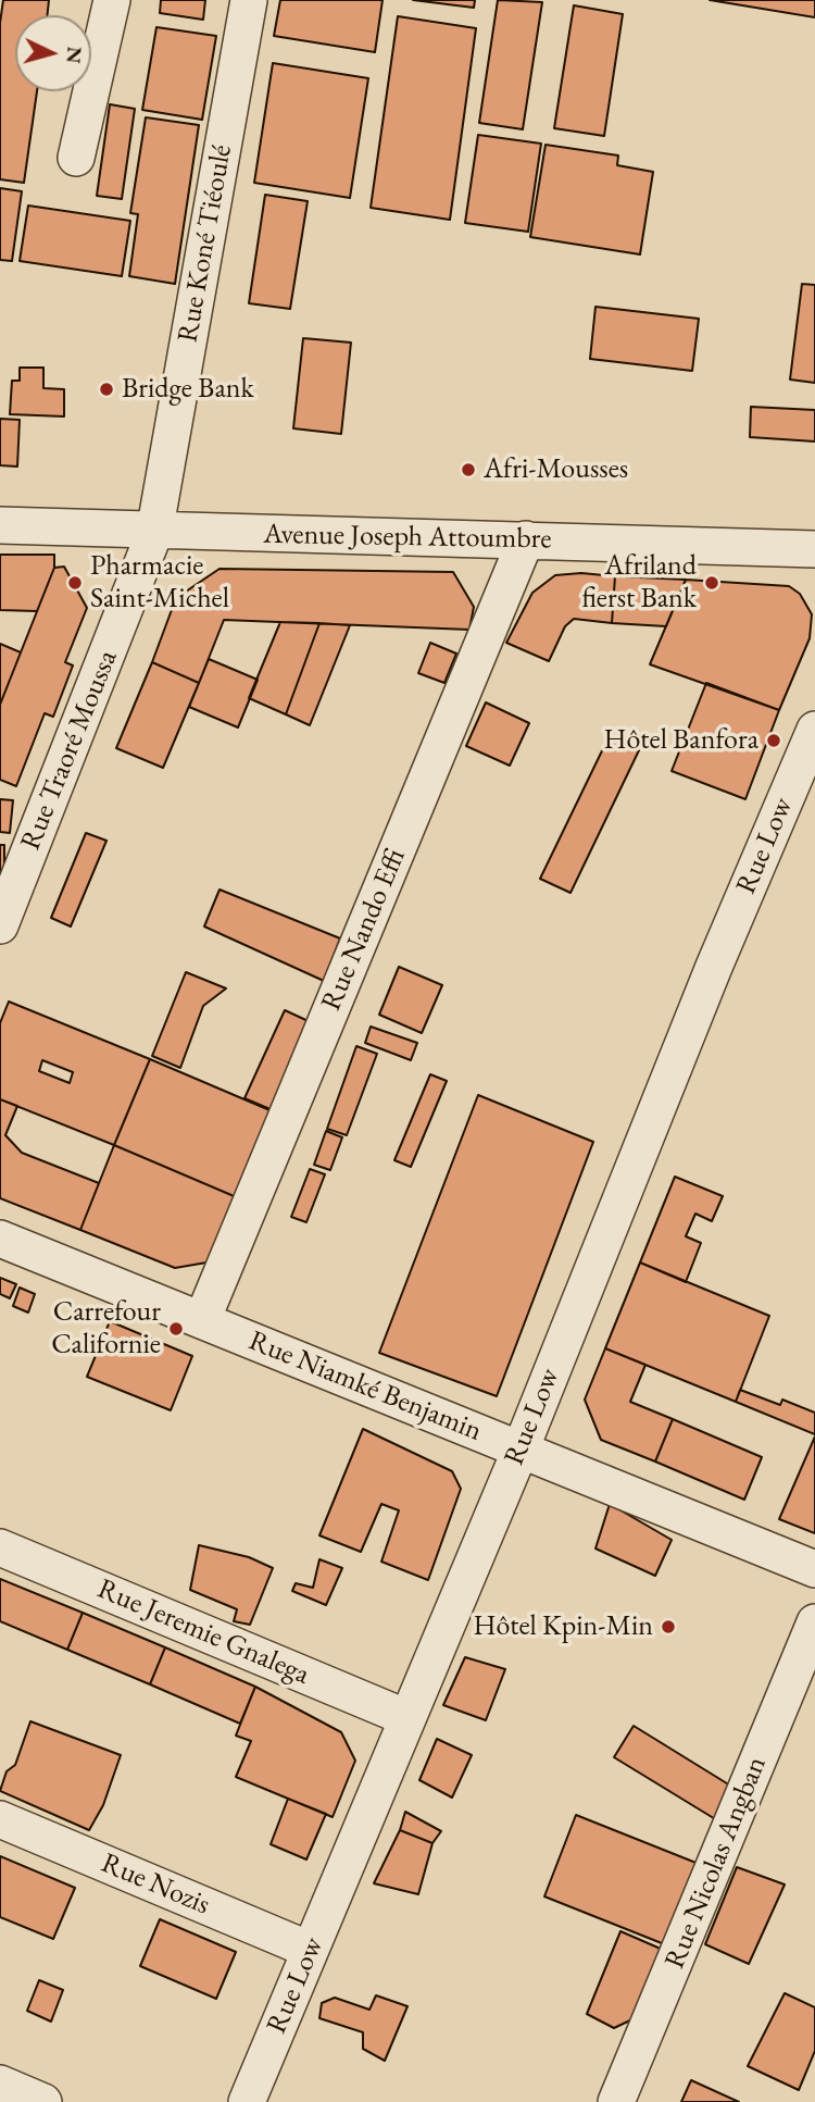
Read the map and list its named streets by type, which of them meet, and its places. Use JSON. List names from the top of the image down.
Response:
{
  "streets": {
    "street": [
      "Rue Koné Tiéoulé",
      "Avenue Joseph Attoumbre",
      "Rue Traoré Moussa",
      "Rue Low",
      "Rue Nando Effi",
      "Rue Niamké Benjamin",
      "Rue Jeremie Gnalega",
      "Rue Nicolas Angban",
      "Rue Nozis"
    ]
  },
  "crossings": [
    ["Rue Koné Tiéoulé", "Avenue Joseph Attoumbre"],
    ["Rue Koné Tiéoulé", "Rue Traoré Moussa"],
    ["Avenue Joseph Attoumbre", "Rue Traoré Moussa"],
    ["Avenue Joseph Attoumbre", "Rue Nando Effi"],
    ["Rue Low", "Rue Niamké Benjamin"],
    ["Rue Low", "Rue Jeremie Gnalega"],
    ["Rue Low", "Rue Nozis"],
    ["Rue Nando Effi", "Rue Niamké Benjamin"]
  ],
  "places": [
    "Bridge Bank",
    "Afri-Mousses",
    "Pharmacie Saint-Michel",
    "Afriland fierst Bank",
    "Hôtel Banfora",
    "Carrefour Californie",
    "Hôtel Kpin-Min"
  ],
  "north": "right"
}
